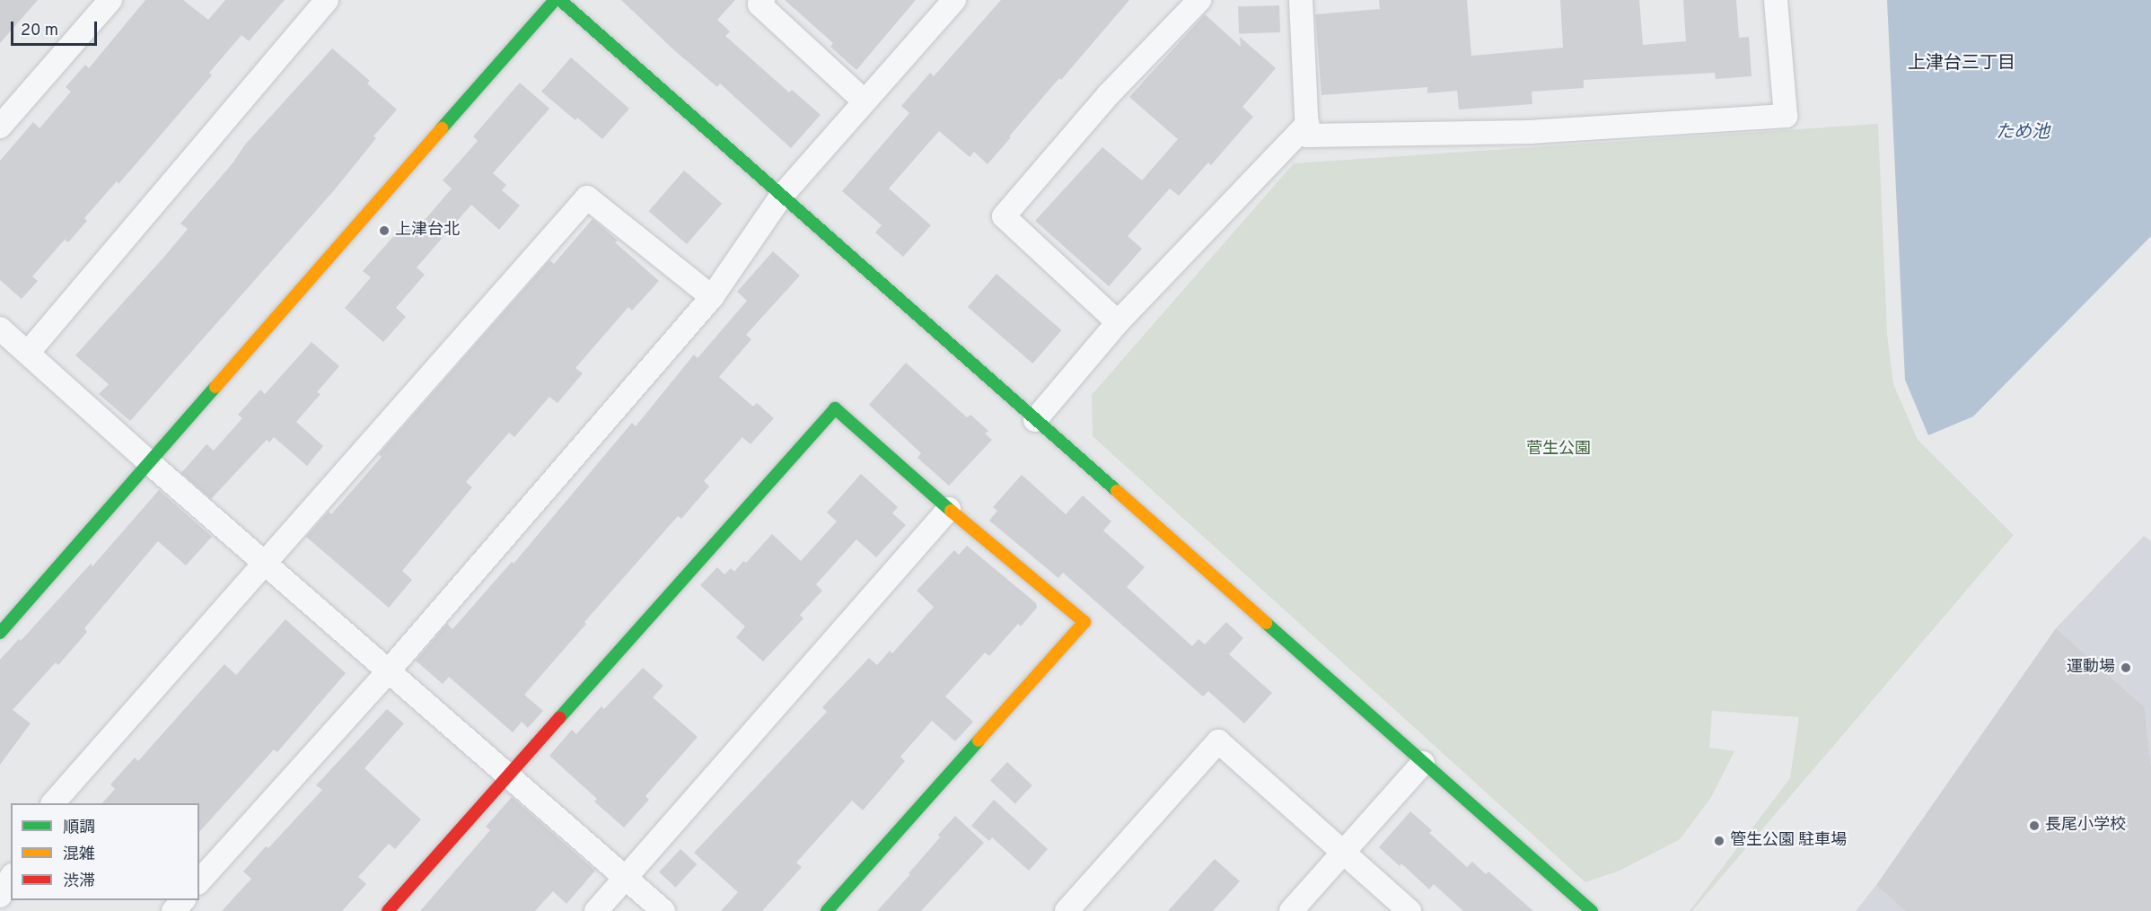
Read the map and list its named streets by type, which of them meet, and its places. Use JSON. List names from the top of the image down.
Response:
{
  "districts": ["上津台三丁目"],
  "water": ["ため池"],
  "parks": ["菅生公園"],
  "places": [
    "上津台北",
    "運動場",
    "長尾小学校",
    "管生公園 駐車場"
  ],
  "legend": ["順調", "混雑", "渋滞"],
  "scale_bar": "20 m"
}
